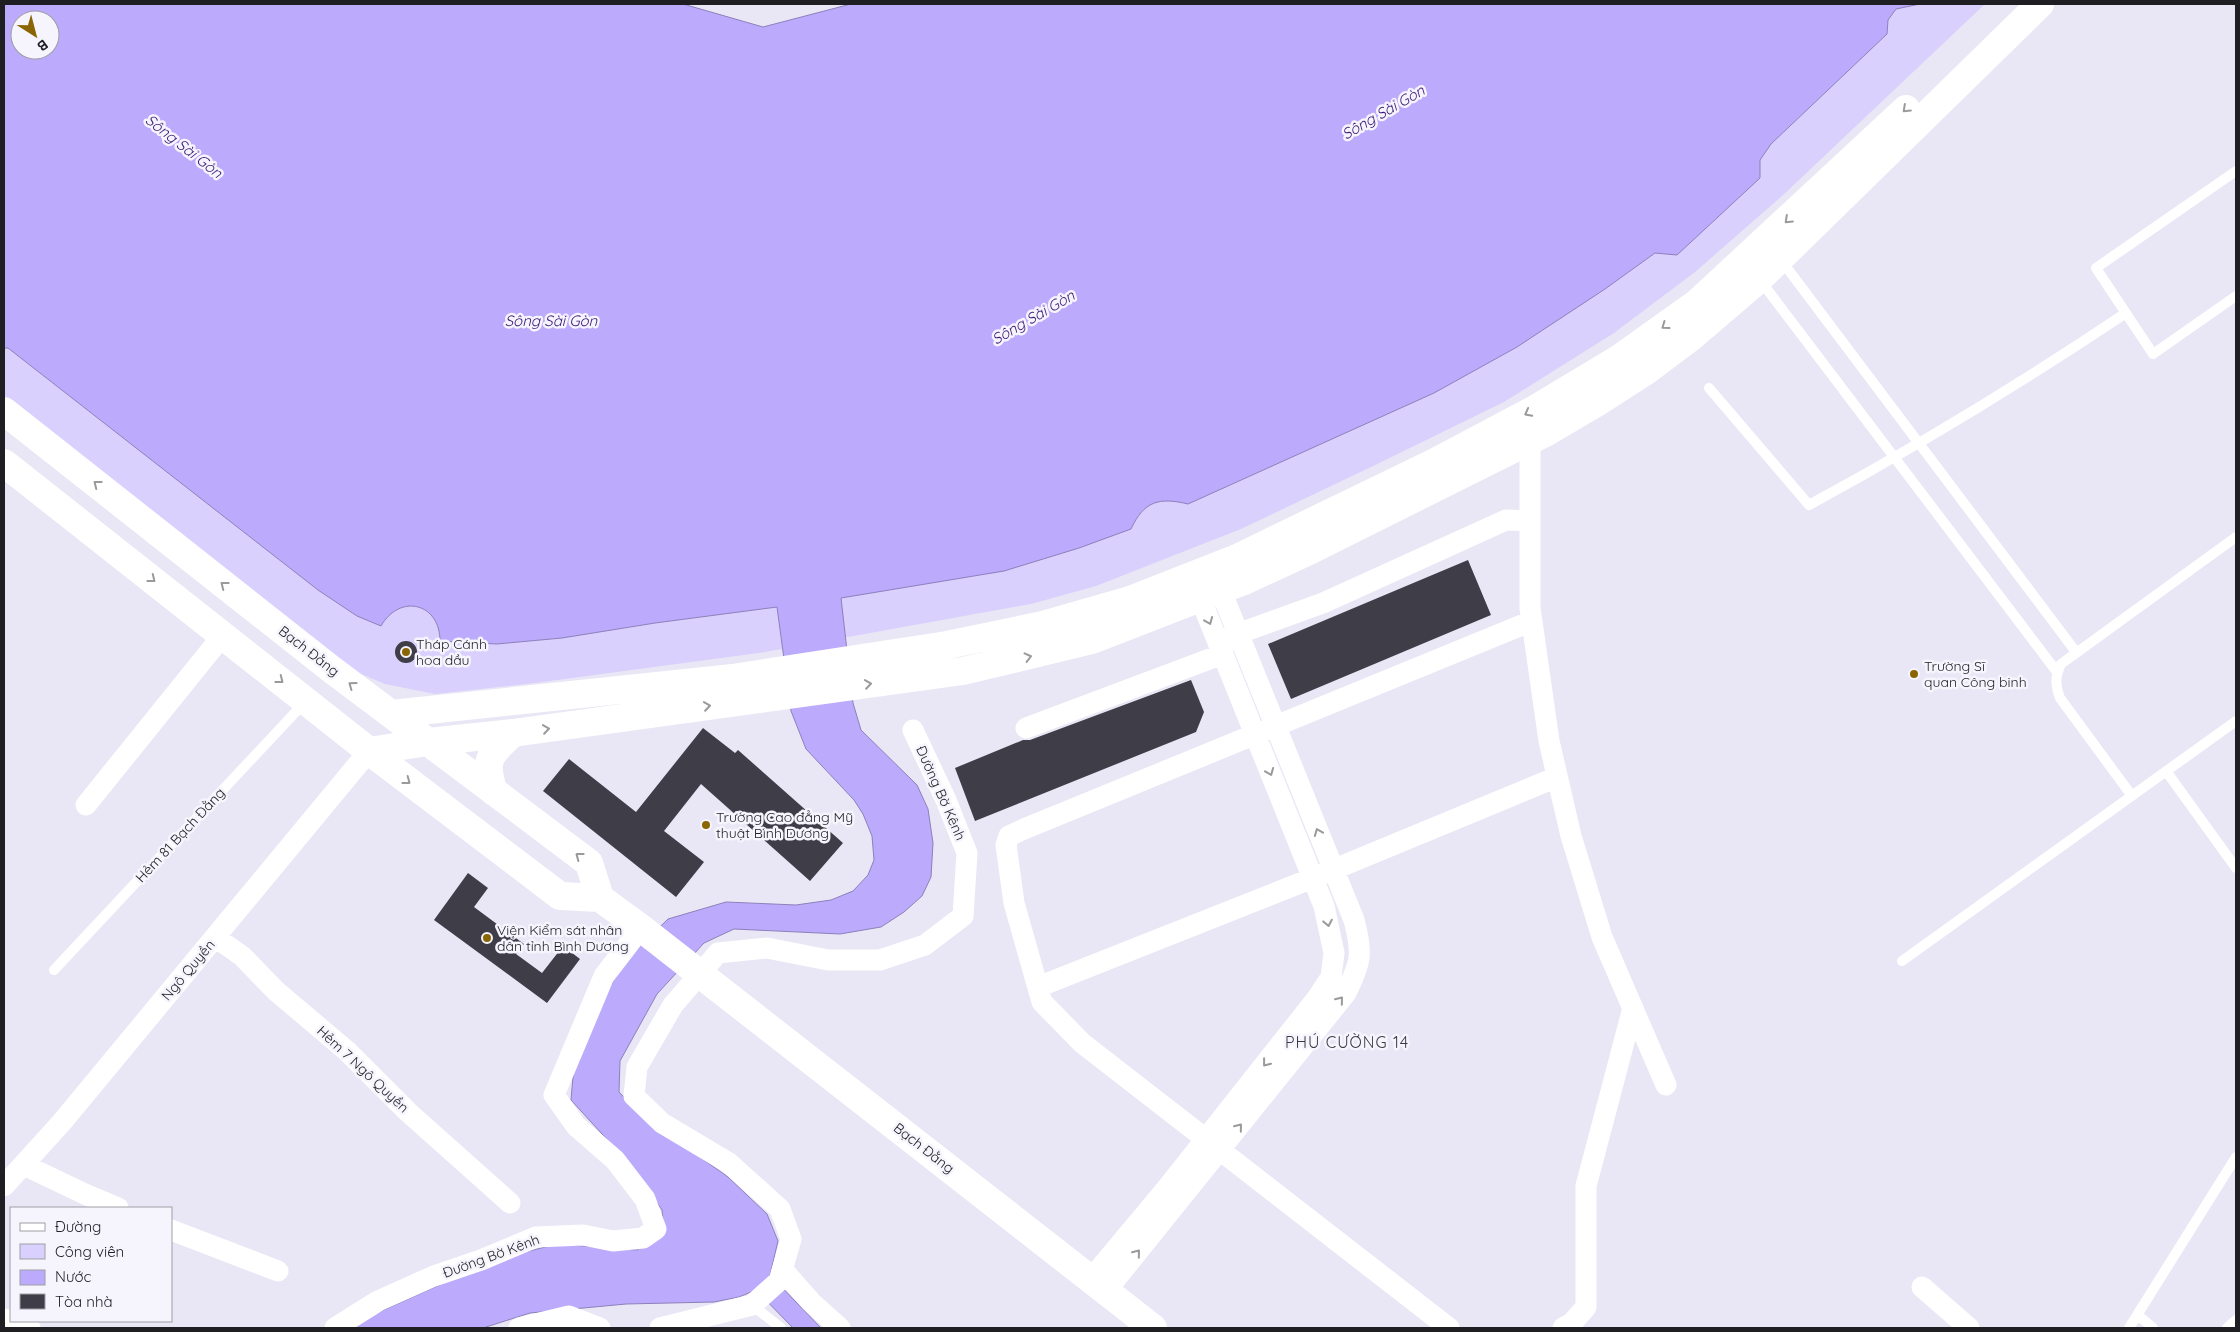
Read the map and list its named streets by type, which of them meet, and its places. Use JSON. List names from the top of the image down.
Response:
{
  "streets": {
    "street": [
      "Bạch Đằng",
      "Đường Bờ Kênh",
      "Ngô Quyền",
      "Hẻm 7 Ngô Quyền"
    ],
    "lane": ["Hẻm 81 Bạch Đằng"]
  },
  "crossings": [
    ["Bạch Đằng", "Đường Bờ Kênh"],
    ["Ngô Quyền", "Hẻm 7 Ngô Quyền"]
  ],
  "districts": ["PHÚ CƯỜNG 14"],
  "water": ["Sông Sài Gòn"],
  "places": [
    "Tháp Cánh hoa dầu",
    "Trường Sĩ quan Công binh",
    "Trường Cao đẳng Mỹ thuật Bình Dương",
    "Viện Kiểm sát nhân dân tỉnh Bình Dương"
  ],
  "legend": [
    "Đường",
    "Công viên",
    "Nước",
    "Tòa nhà"
  ],
  "north": "bottom right"
}
